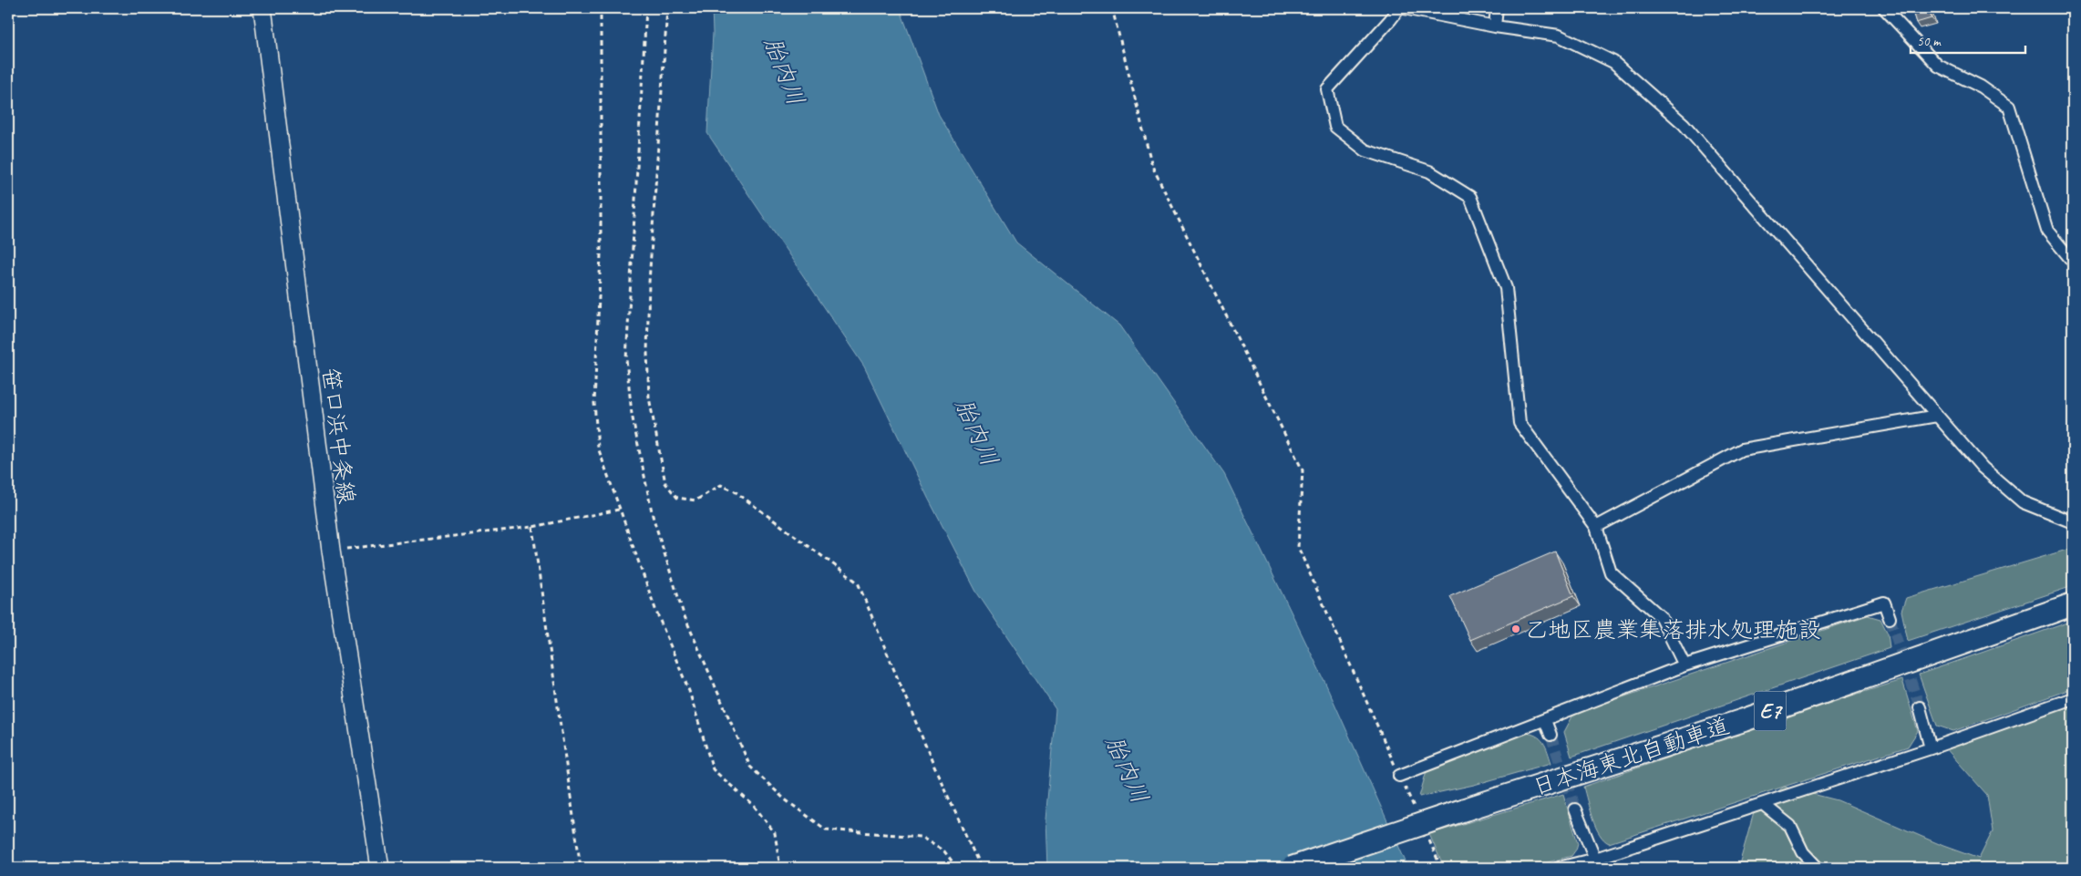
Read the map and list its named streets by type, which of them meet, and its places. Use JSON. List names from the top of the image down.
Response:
{
  "streets": {
    "highway": ["E7", "日本海東北自動車道"],
    "main road": ["笹口浜中条線"]
  },
  "water": ["胎内川"],
  "places": ["乙地区農業集落排水処理施設"],
  "scale_bar": "50 m"
}
